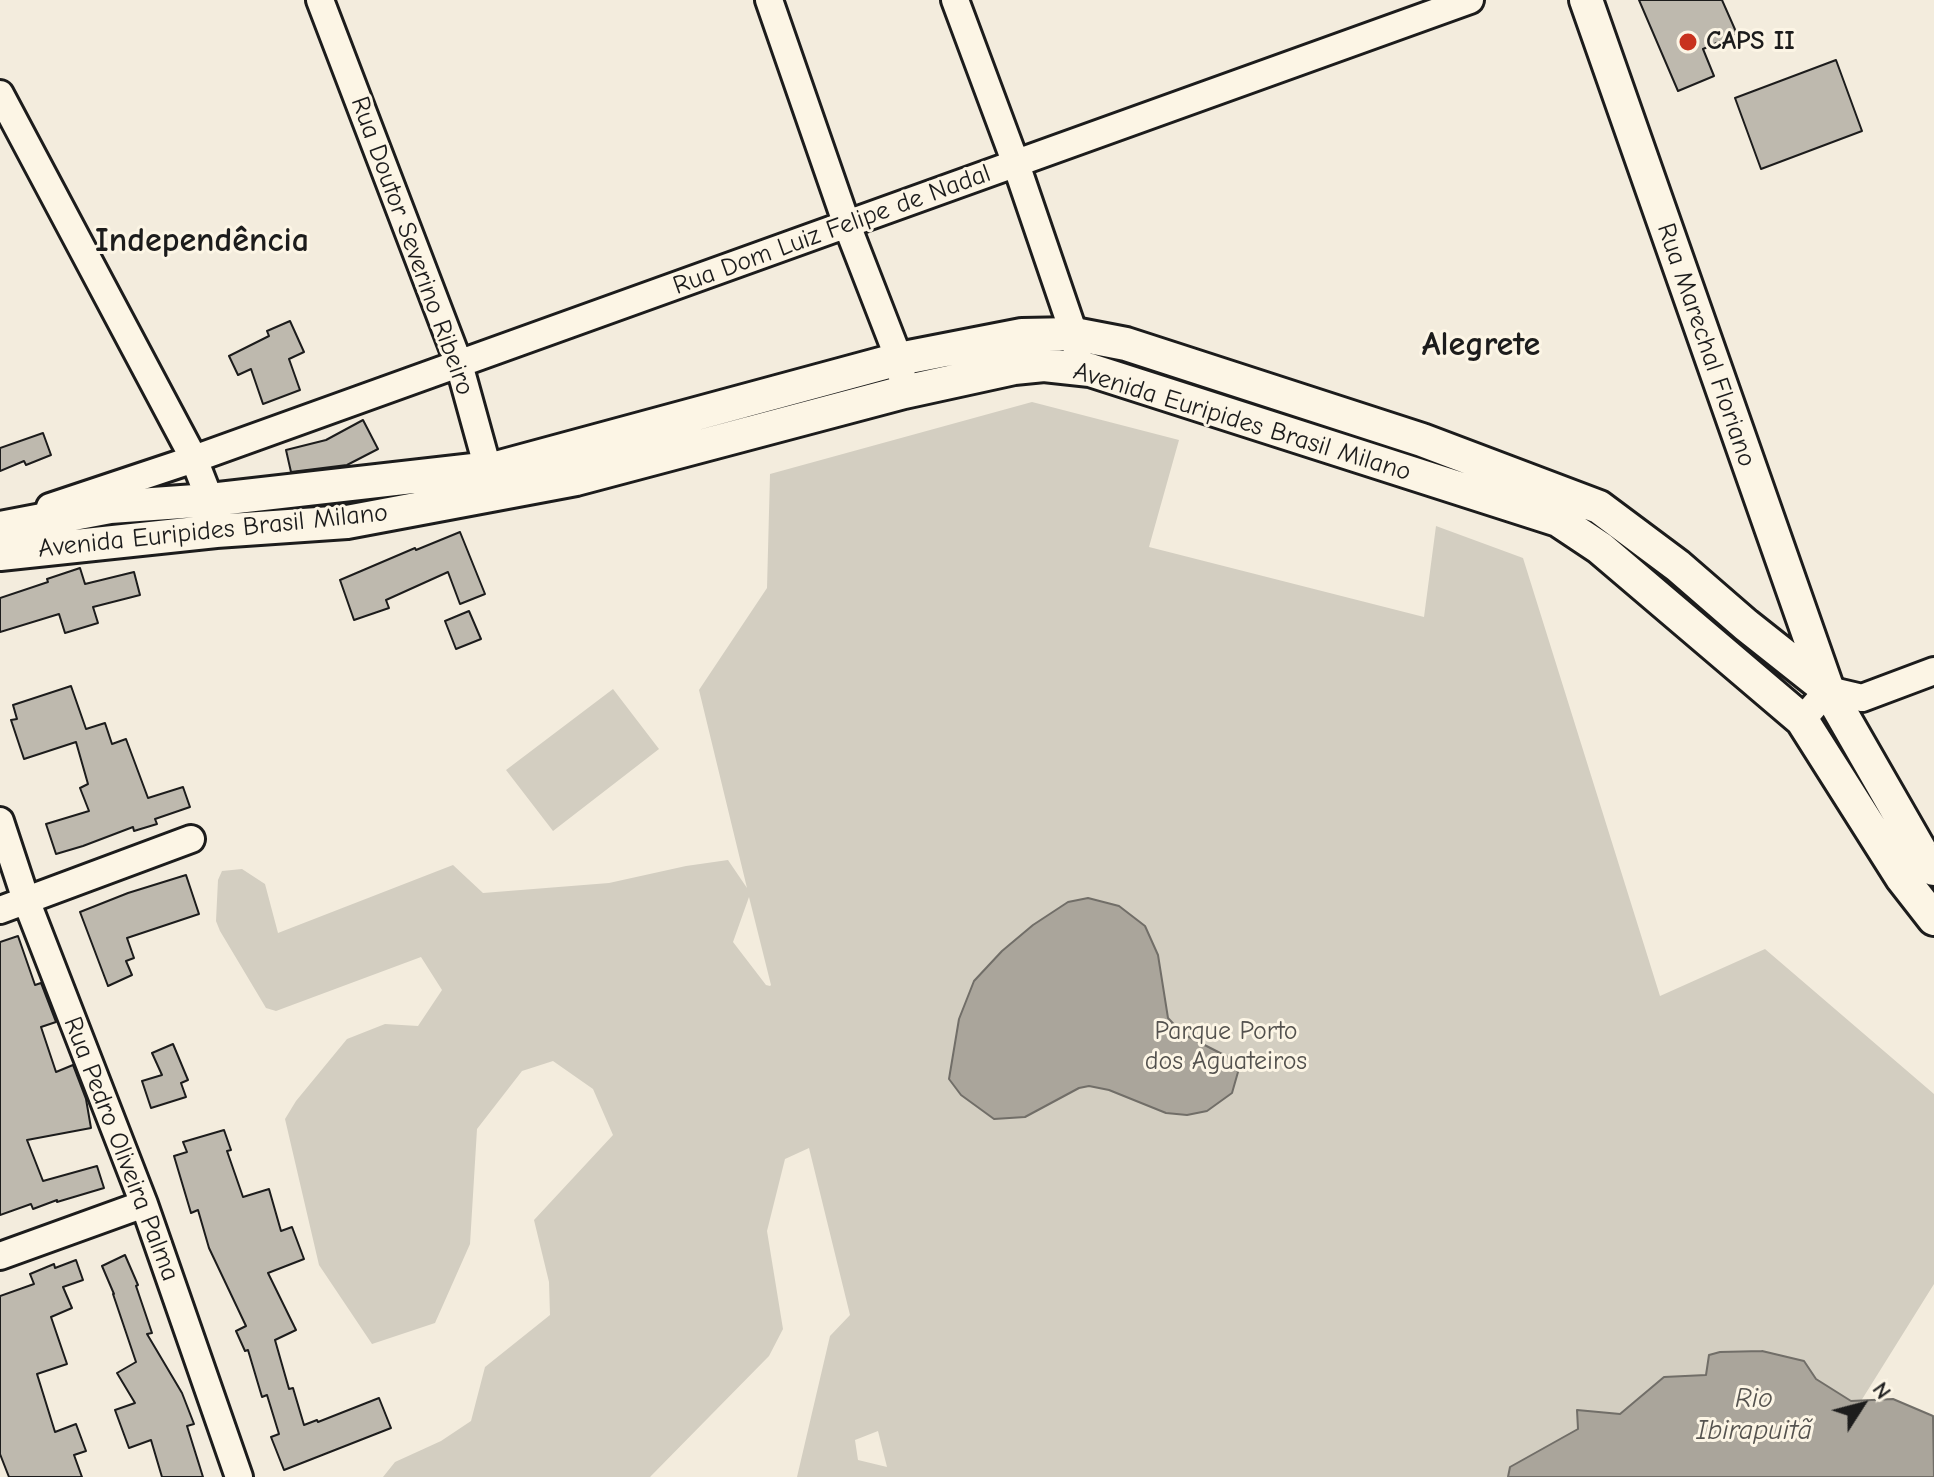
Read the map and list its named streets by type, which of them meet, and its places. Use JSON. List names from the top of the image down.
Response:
{
  "streets": {
    "main road": ["Rua Marechal Floriano", "Avenida Euripides Brasil Milano"],
    "street": ["Rua Dom Luiz Felipe de Nadal", "Rua Doutor Severino Ribeiro", "Rua Pedro Oliveira Palma"]
  },
  "crossings": [
    ["Rua Dom Luiz Felipe de Nadal", "Rua Doutor Severino Ribeiro"],
    ["Rua Dom Luiz Felipe de Nadal", "Avenida Euripides Brasil Milano"],
    ["Rua Doutor Severino Ribeiro", "Avenida Euripides Brasil Milano"],
    ["Rua Marechal Floriano", "Avenida Euripides Brasil Milano"]
  ],
  "districts": ["Independência", "Alegrete"],
  "water": ["Rio Ibirapuitã"],
  "parks": ["Parque Porto dos Aguateiros"],
  "places": ["CAPS II"],
  "north": "top right"
}
